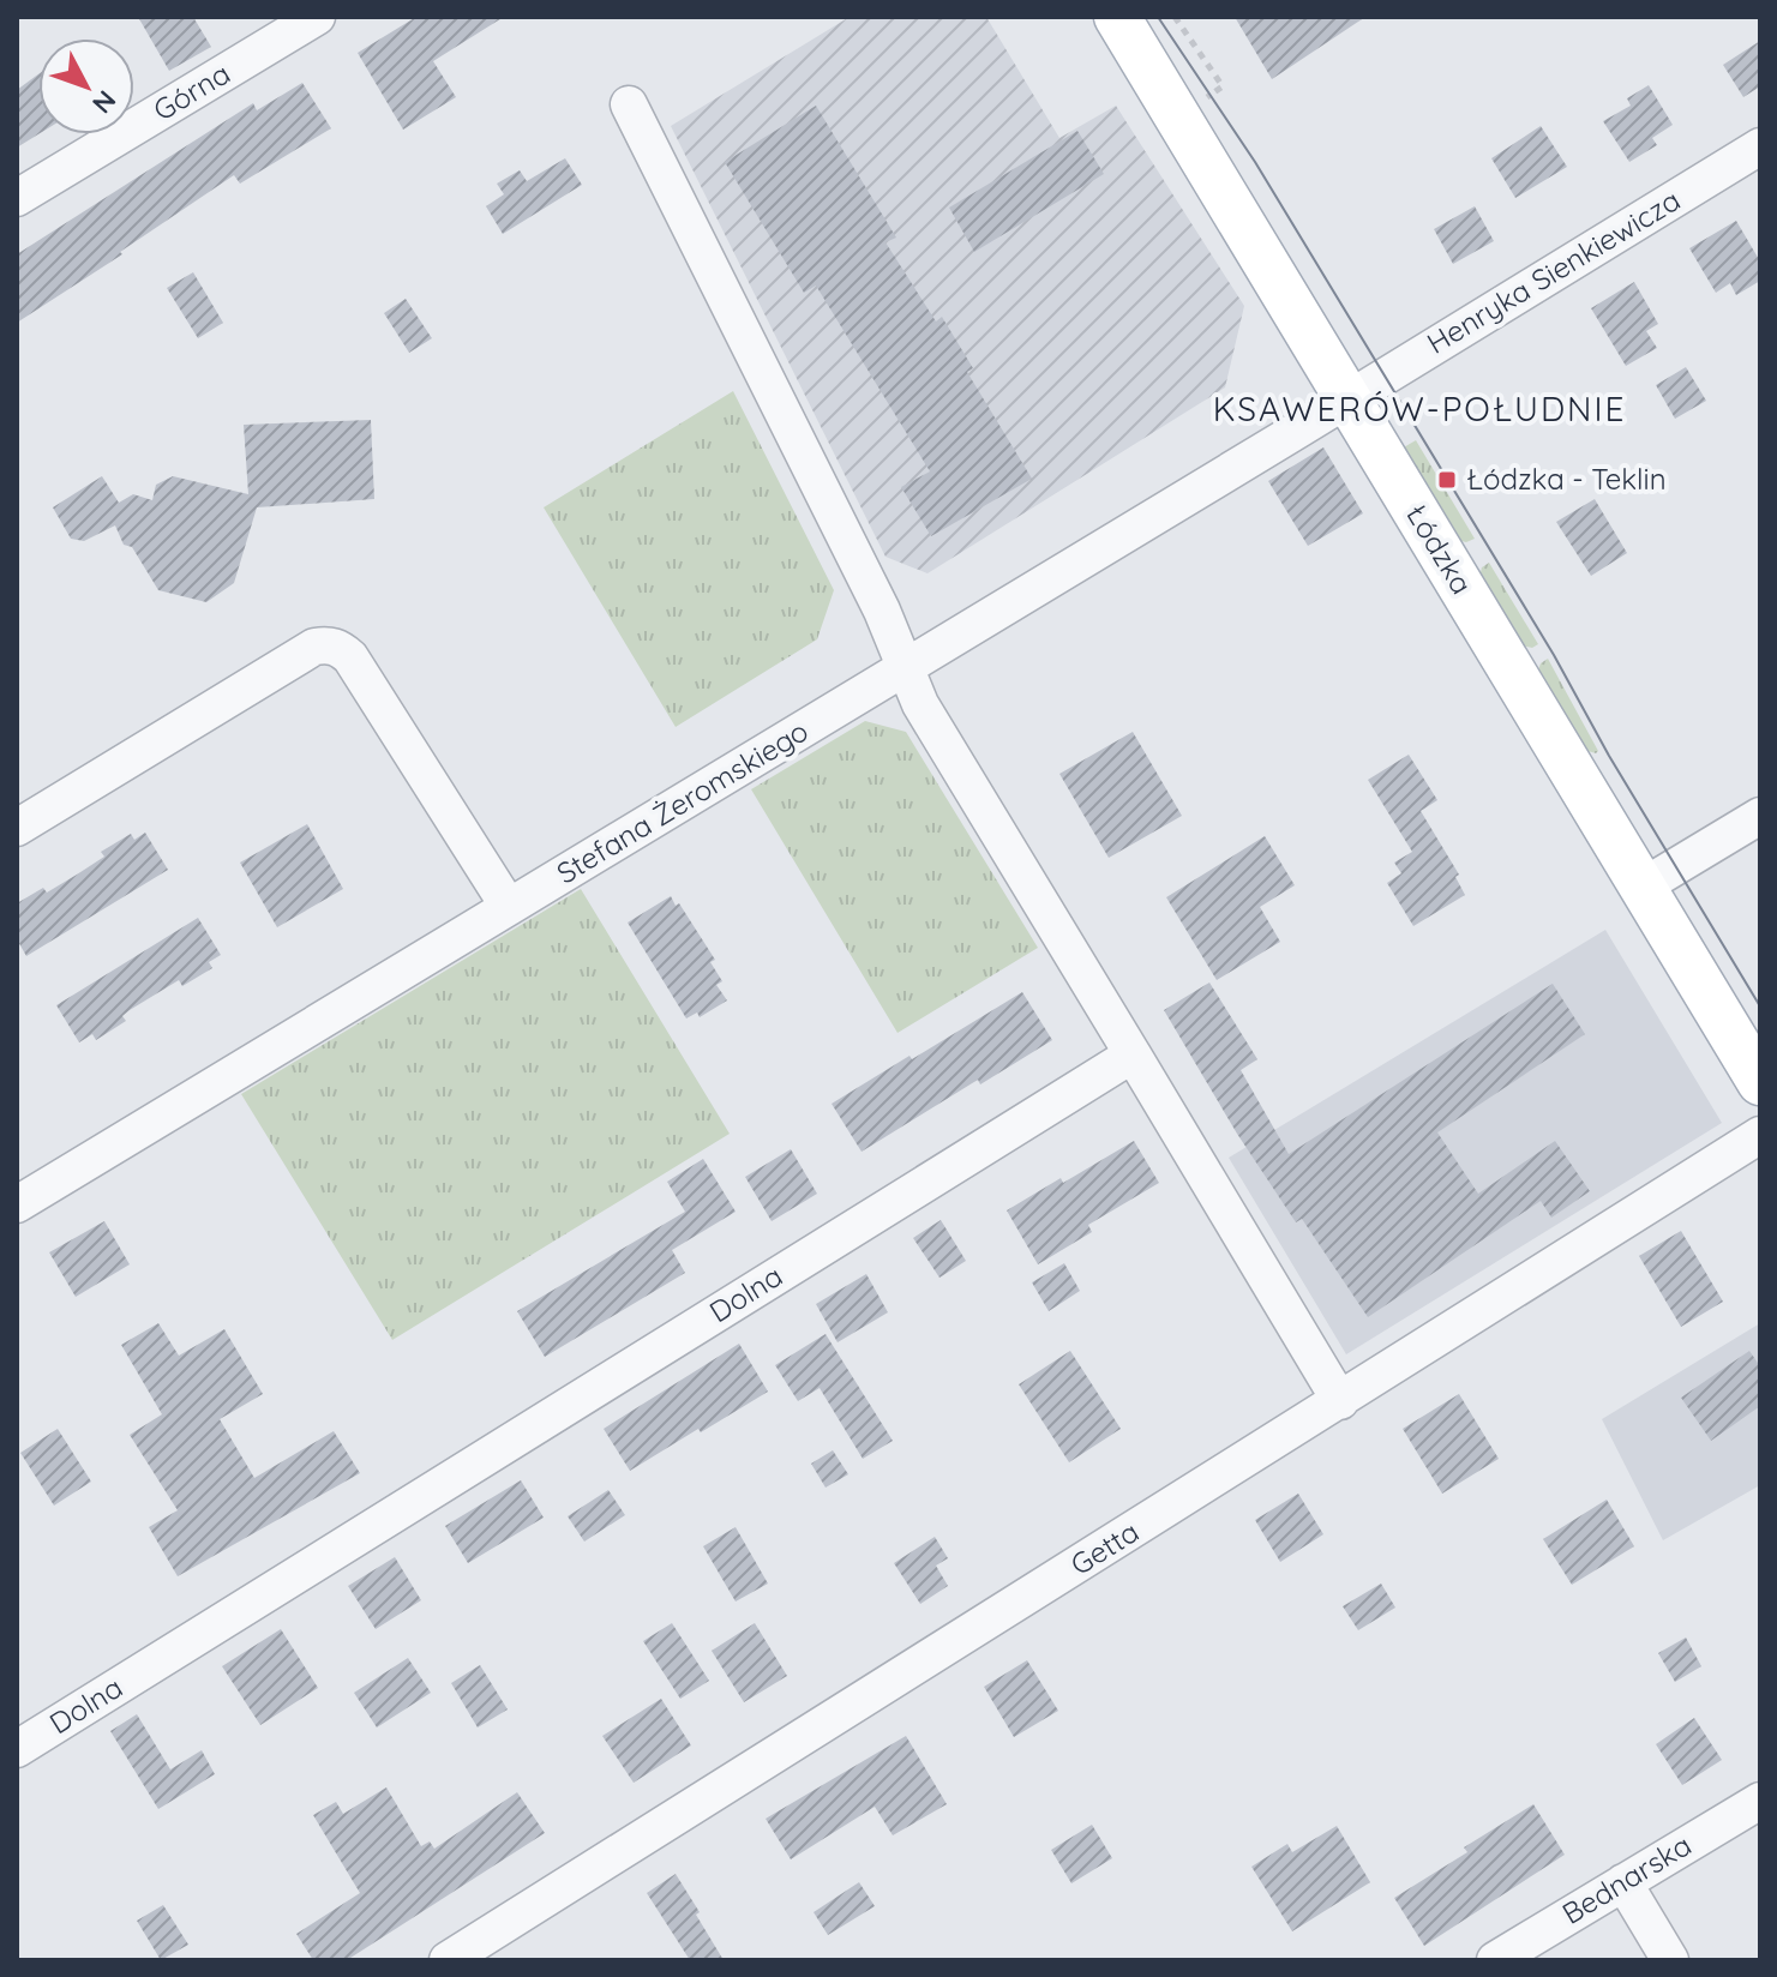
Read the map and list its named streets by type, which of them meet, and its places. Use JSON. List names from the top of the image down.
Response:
{
  "streets": {
    "main road": ["Łódzka"],
    "street": [
      "Górna",
      "Henryka Sienkiewicza",
      "Stefana Żeromskiego",
      "Dolna",
      "Getta",
      "Bednarska"
    ]
  },
  "crossings": [
    ["Henryka Sienkiewicza", "Łódzka"],
    ["Henryka Sienkiewicza", "Stefana Żeromskiego"],
    ["Łódzka", "Stefana Żeromskiego"]
  ],
  "districts": ["KSAWERÓW-POŁUDNIE"],
  "places": {
    "transit": ["Łódzka - Teklin"]
  },
  "north": "bottom right"
}
